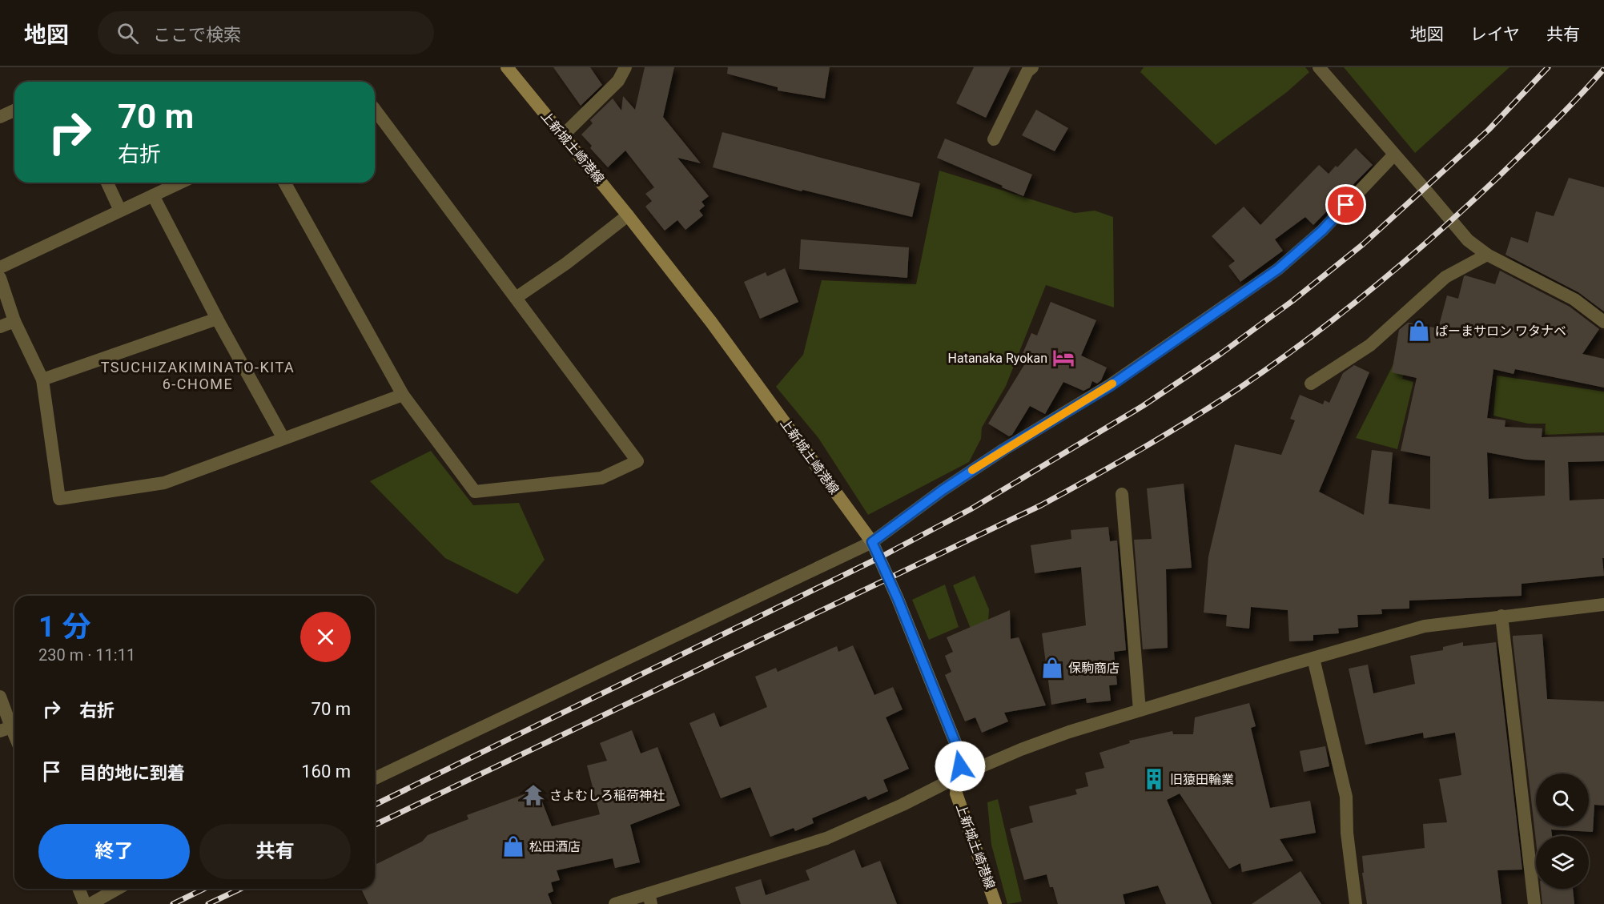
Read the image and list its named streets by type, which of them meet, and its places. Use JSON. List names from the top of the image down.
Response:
{
  "streets": {
    "main road": ["上新城土崎港線"]
  },
  "districts": ["TSUCHIZAKIMINATO-KITA 6-CHOME"],
  "places": {
    "shop": ["ぱーまサロン ワタナベ", "保駒商店", "松田酒店"],
    "hotel": ["Hatanaka Ryokan"],
    "building": ["旧猿田輪業"],
    "temple": ["さよむしろ稲荷神社"]
  },
  "page": {
    "header": "地図",
    "search": "ここで検索",
    "nav": ["地図", "レイヤ", "共有"],
    "turn": ["70 m", "右折"],
    "heading": ["1 分", "230 m · 11:11"],
    "list": [
      {
        "name": "右折",
        "value": "70 m"
      },
      {
        "name": "目的地に到着",
        "value": "160 m"
      }
    ],
    "buttons": ["終了", "共有"]
  }
}
